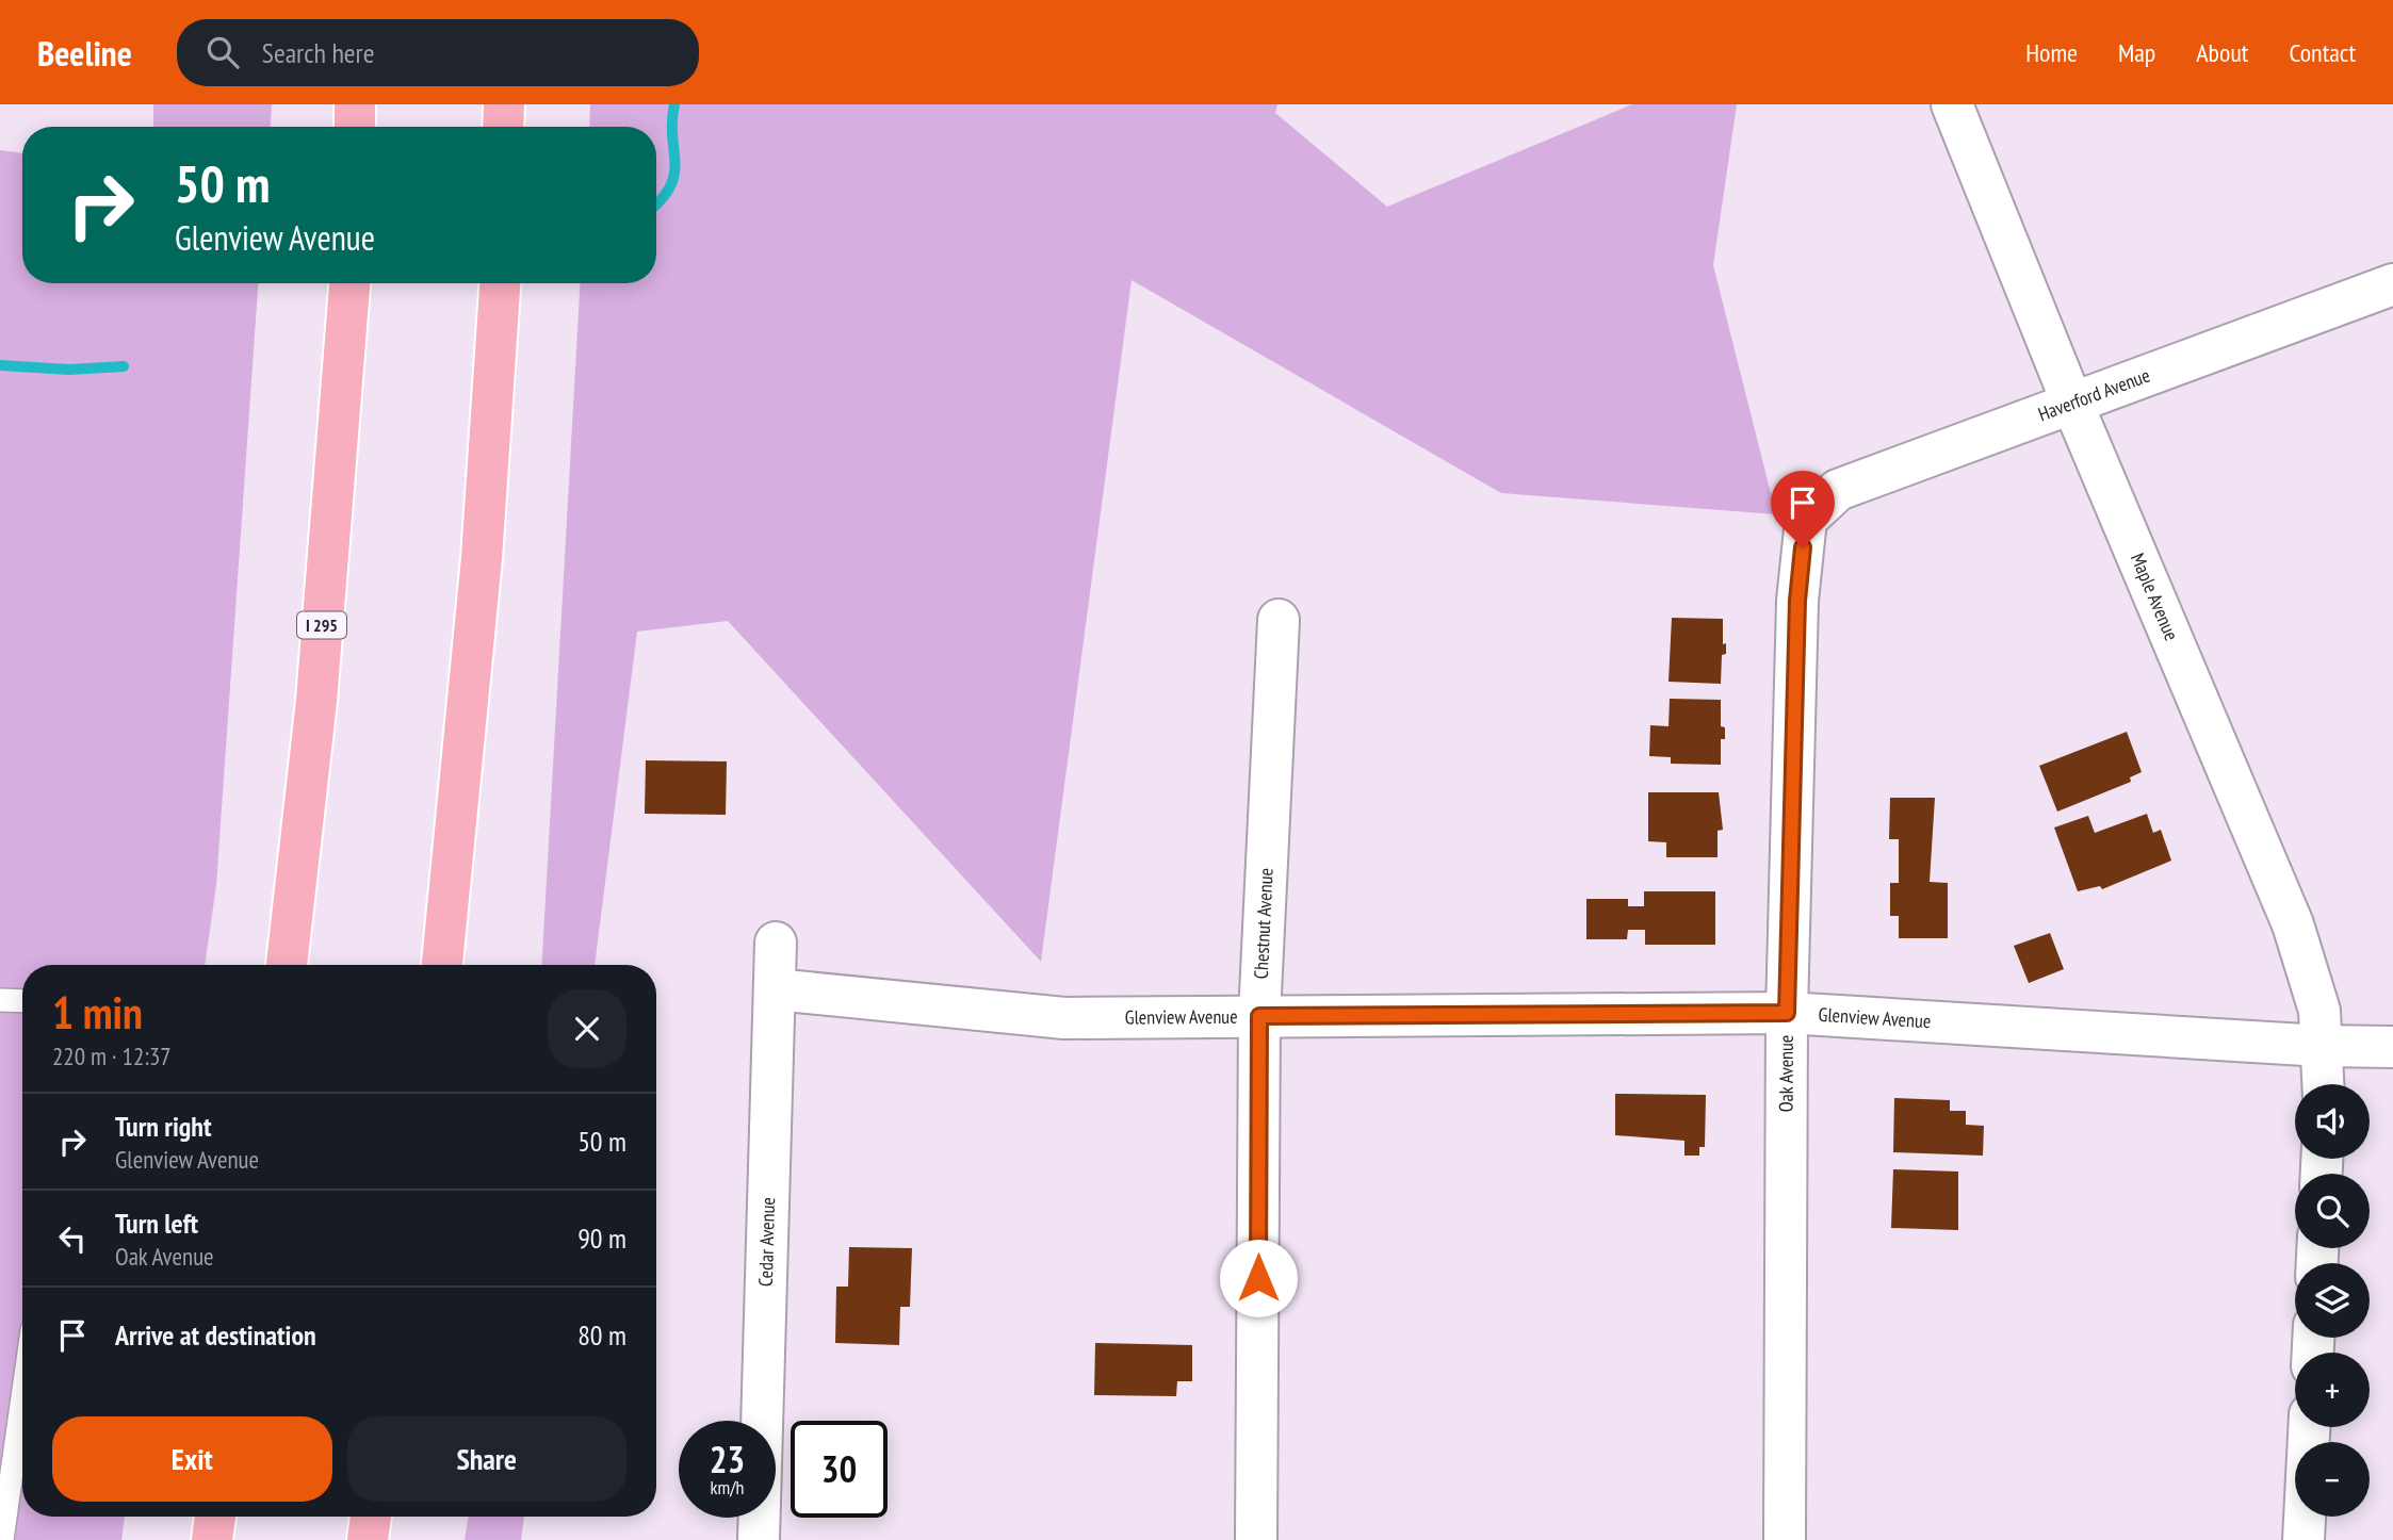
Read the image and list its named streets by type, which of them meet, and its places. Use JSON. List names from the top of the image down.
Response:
{
  "streets": {
    "highway": ["I 295"],
    "street": [
      "Haverford Avenue",
      "Maple Avenue",
      "Chestnut Avenue",
      "Glenview Avenue",
      "Oak Avenue",
      "Cedar Avenue"
    ]
  },
  "crossings": [
    ["Haverford Avenue", "Maple Avenue"],
    ["Haverford Avenue", "Oak Avenue"],
    ["Maple Avenue", "Glenview Avenue"],
    ["Chestnut Avenue", "Glenview Avenue"],
    ["Glenview Avenue", "Oak Avenue"],
    ["Glenview Avenue", "Cedar Avenue"]
  ],
  "page": {
    "header": "Beeline",
    "search": "Search here",
    "nav": [
      "Home",
      "Map",
      "About",
      "Contact"
    ],
    "turn": ["50 m", "Glenview Avenue"],
    "heading": ["1 min", "220 m · 12:37"],
    "map_buttons": ["+", "−"],
    "list": [
      {
        "name": "Turn right",
        "note": "Glenview Avenue",
        "value": "50 m"
      },
      {
        "name": "Turn left",
        "note": "Oak Avenue",
        "value": "90 m"
      },
      {
        "name": "Arrive at destination",
        "value": "80 m"
      }
    ],
    "buttons": ["Exit", "Share"],
    "speed": "23 km/h",
    "limit": "30"
  }
}
